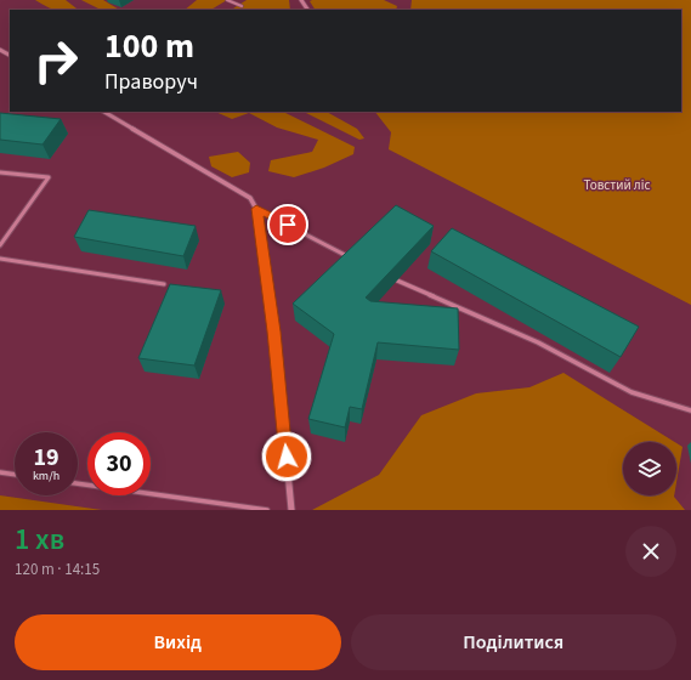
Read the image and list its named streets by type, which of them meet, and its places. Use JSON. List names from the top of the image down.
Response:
{
  "parks": ["Товстий ліс"],
  "page": {
    "turn": ["100 m", "Праворуч"],
    "speed": "19 km/h",
    "limit": "30",
    "heading": ["1 хв", "120 m · 14:15"],
    "buttons": ["Вихід", "Поділитися"]
  }
}
